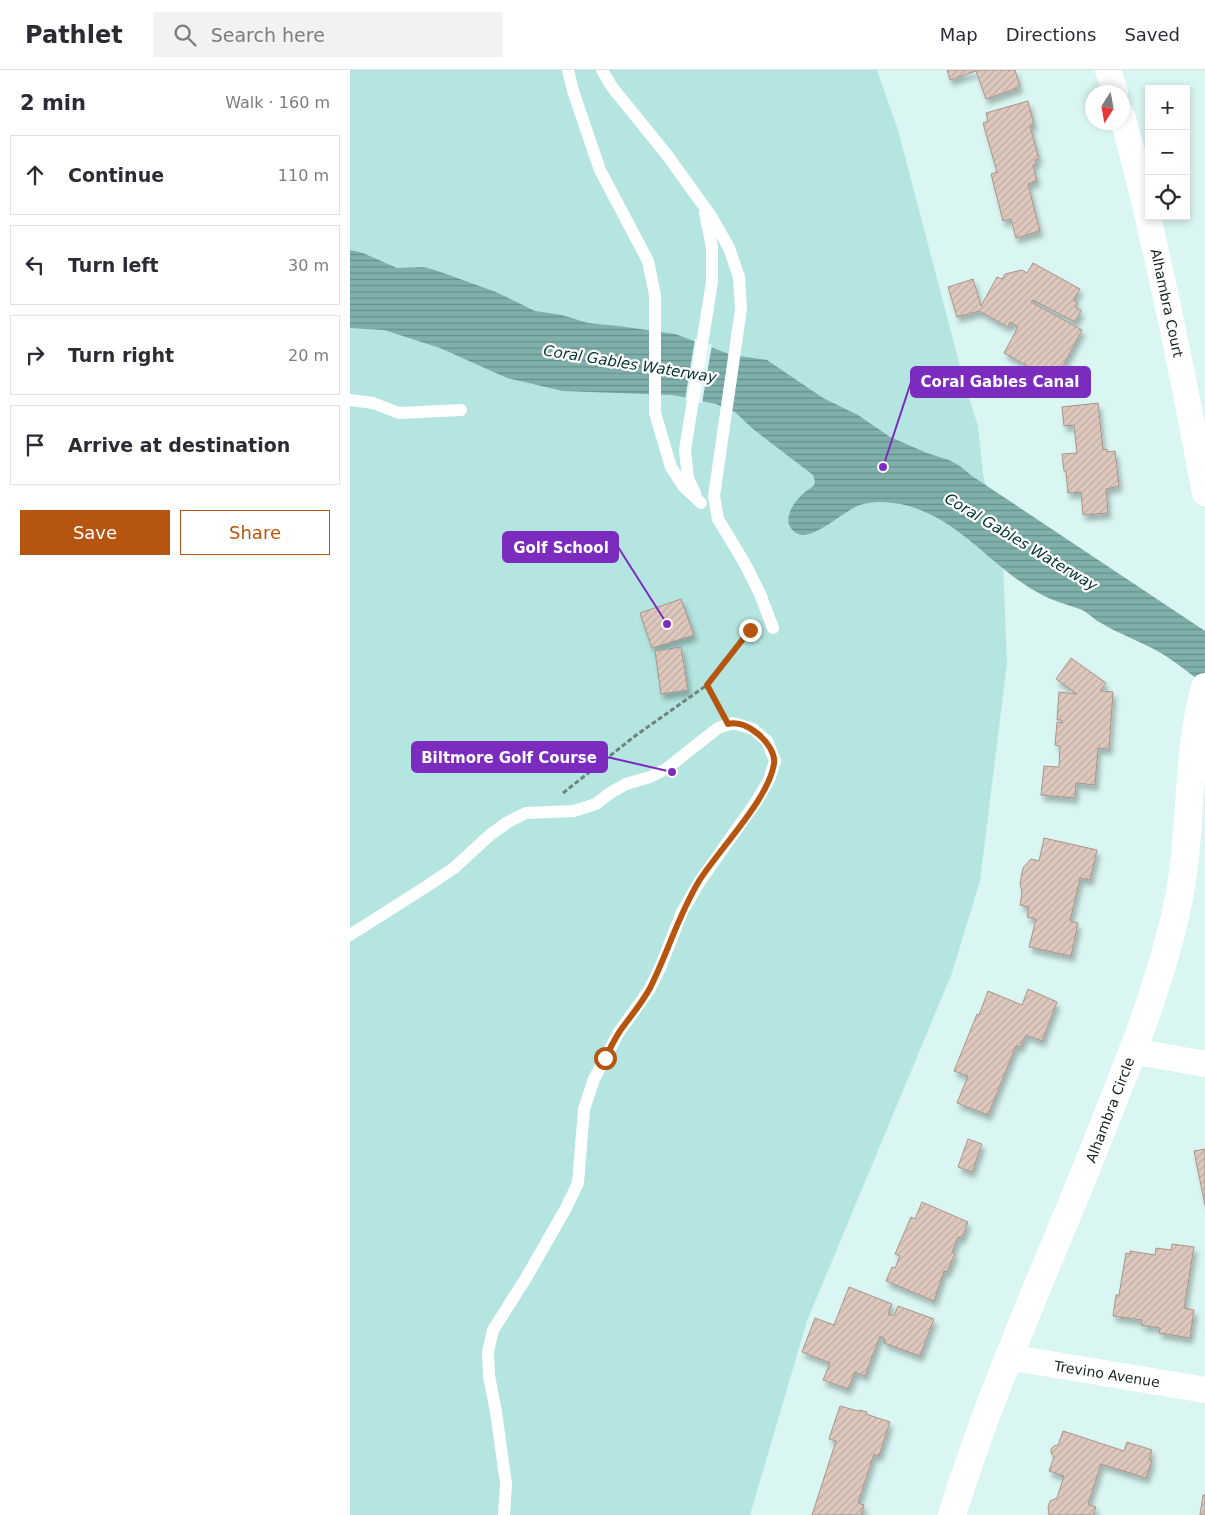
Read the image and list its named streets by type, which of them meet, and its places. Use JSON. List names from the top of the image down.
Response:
{
  "streets": {
    "street": ["Alhambra Court", "Alhambra Circle", "Trevino Avenue"]
  },
  "crossings": [
    ["Alhambra Circle", "Trevino Avenue"]
  ],
  "water": ["Coral Gables Waterway"],
  "places": ["Coral Gables Canal", "Golf School", "Biltmore Golf Course"],
  "north": "bottom",
  "page": {
    "header": "Pathlet",
    "search": "Search here",
    "nav": ["Map", "Directions", "Saved"],
    "heading": ["2 min", "Walk · 160 m"],
    "map_buttons": ["+", "−"],
    "list": [
      ["Continue", "110 m"],
      ["Turn left", "30 m"],
      ["Turn right", "20 m"],
      "Arrive at destination"
    ],
    "buttons": ["Save", "Share"]
  }
}
